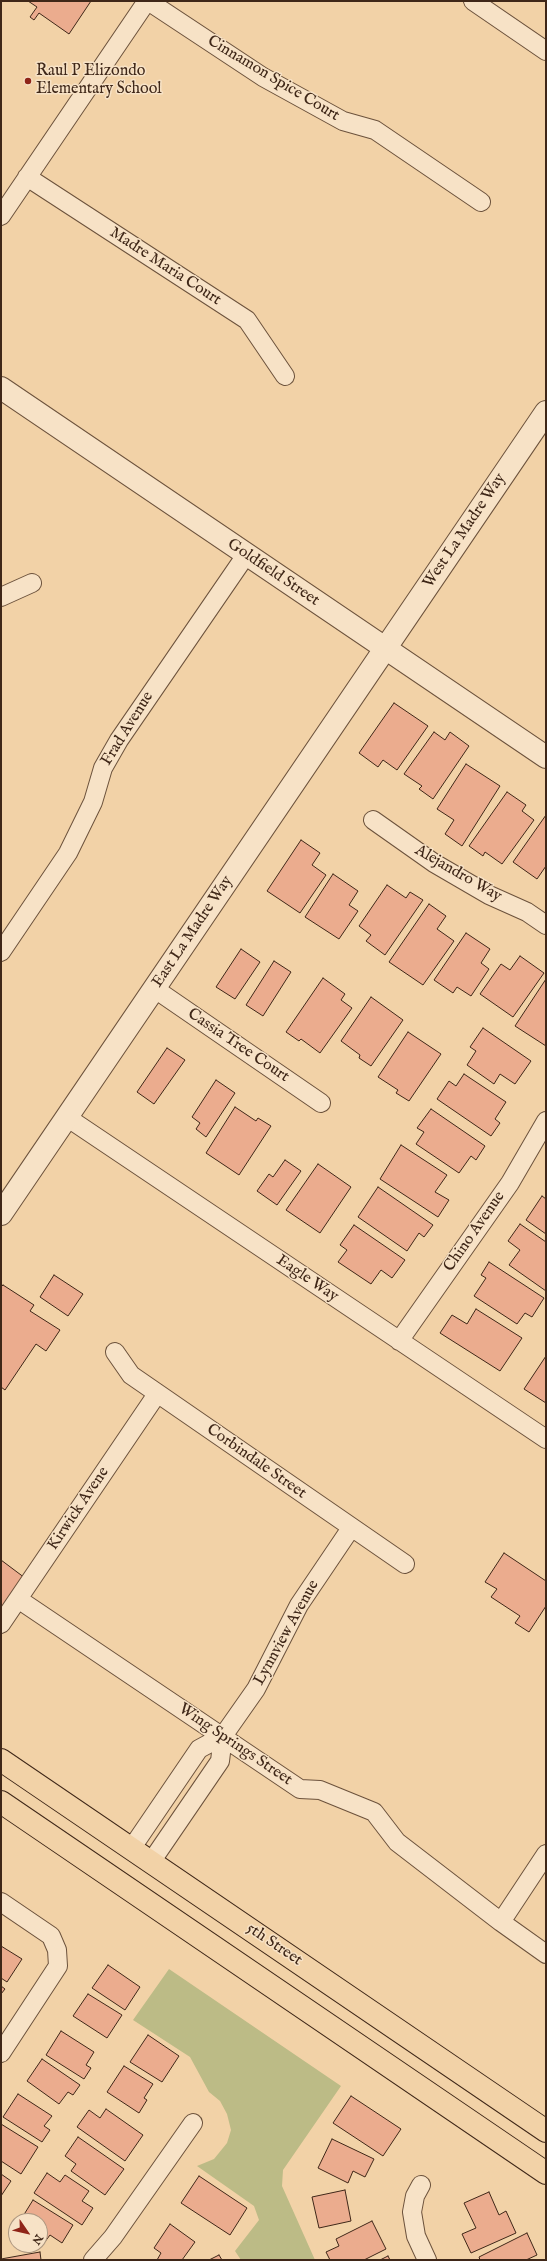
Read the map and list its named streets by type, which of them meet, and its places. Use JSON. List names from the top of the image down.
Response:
{
  "streets": {
    "main road": ["5th Street"],
    "street": [
      "Cinnamon Spice Court",
      "Madre Maria Court",
      "West La Madre Way",
      "Goldfield Street",
      "Frad Avenue",
      "Alejandro Way",
      "East La Madre Way",
      "Cassia Tree Court",
      "Chino Avenue",
      "Eagle Way",
      "Corbindale Street",
      "Kirwick Avene",
      "Lynnview Avenue",
      "Wing Springs Street"
    ]
  },
  "crossings": [
    ["West La Madre Way", "Goldfield Street"],
    ["West La Madre Way", "East La Madre Way"],
    ["Goldfield Street", "Frad Avenue"],
    ["Goldfield Street", "East La Madre Way"],
    ["East La Madre Way", "Cassia Tree Court"],
    ["East La Madre Way", "Eagle Way"],
    ["Chino Avenue", "Eagle Way"],
    ["Corbindale Street", "Kirwick Avene"],
    ["Corbindale Street", "Lynnview Avenue"],
    ["Kirwick Avene", "Wing Springs Street"],
    ["Lynnview Avenue", "Wing Springs Street"],
    ["Lynnview Avenue", "5th Street"]
  ],
  "places": ["Raul P Elizondo Elementary School"],
  "north": "bottom right"
}
